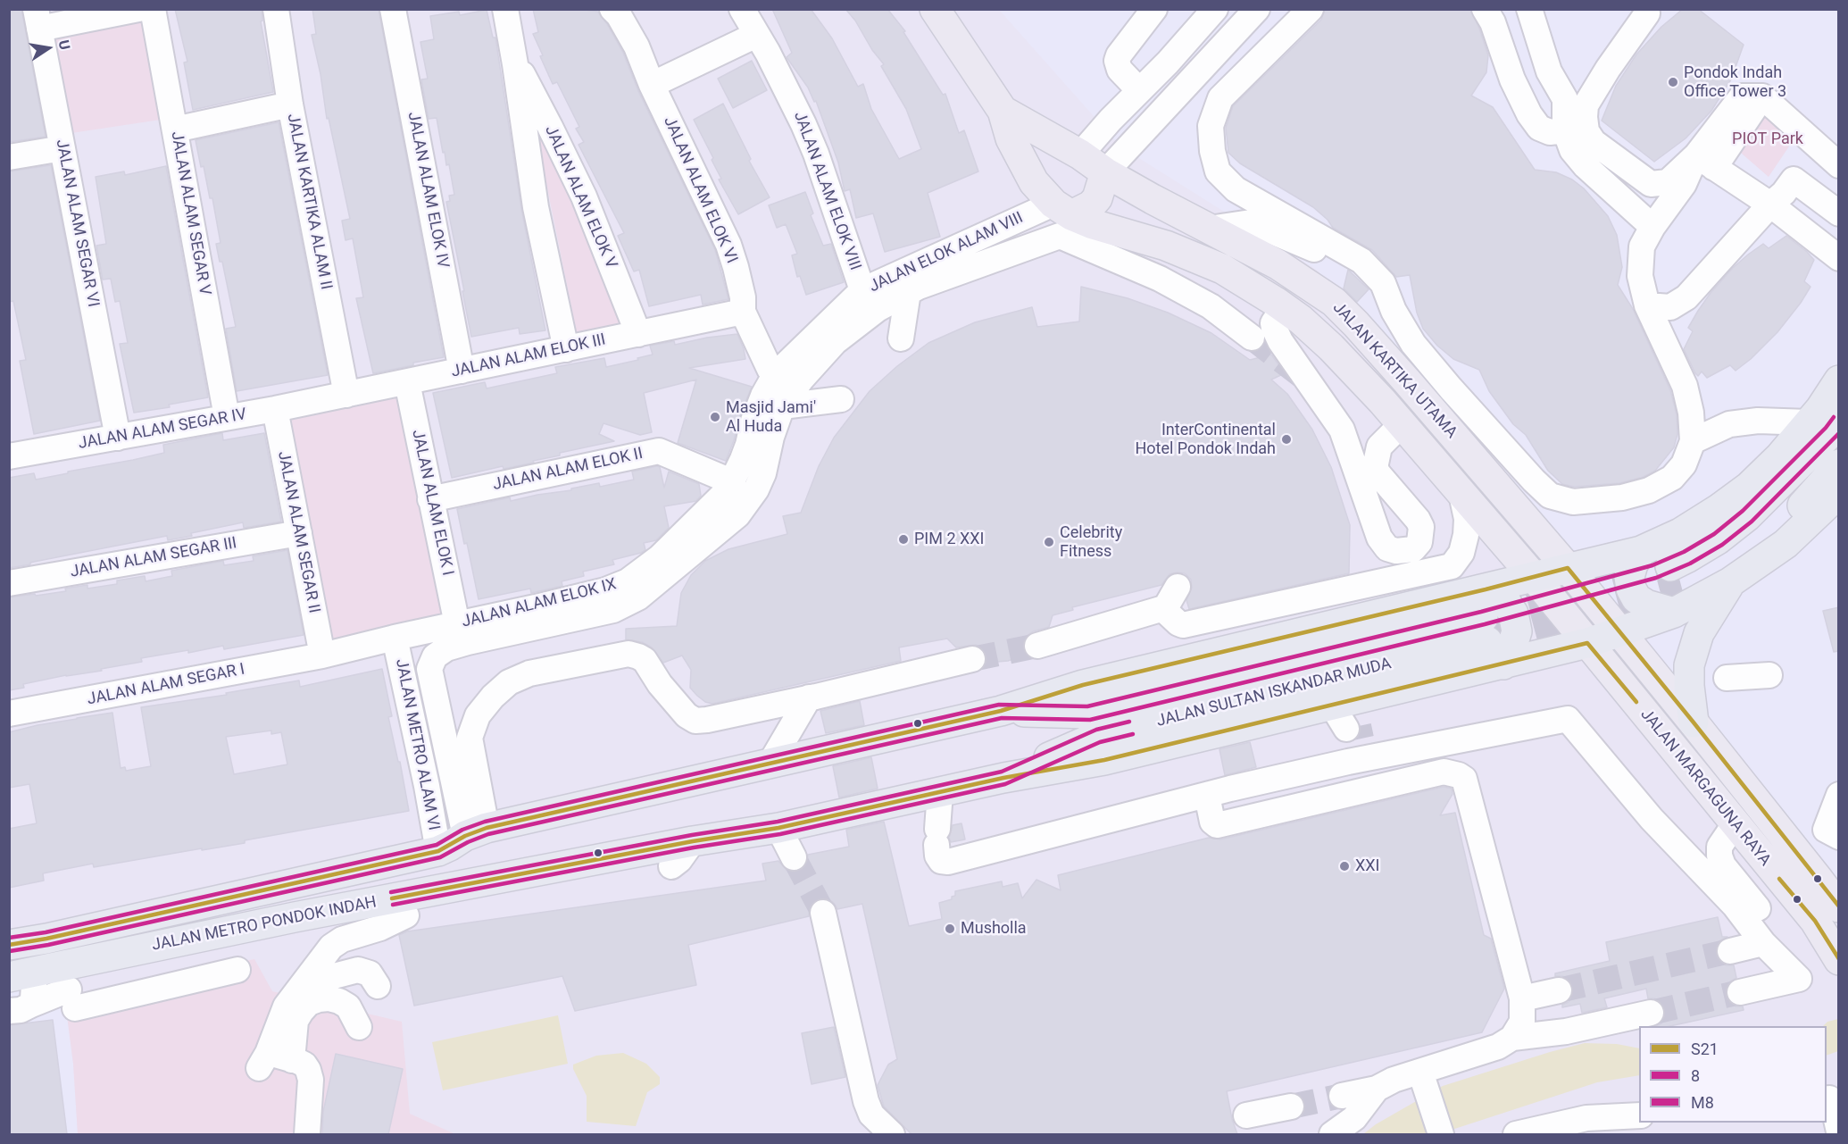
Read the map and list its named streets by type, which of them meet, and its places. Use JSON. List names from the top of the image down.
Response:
{
  "streets": {
    "highway": ["JALAN SULTAN ISKANDAR MUDA", "JALAN METRO PONDOK INDAH"],
    "main road": ["JALAN KARTIKA UTAMA", "JALAN MARGAGUNA RAYA"],
    "street": [
      "JALAN ALAM ELOK IV",
      "JALAN ALAM ELOK VI",
      "JALAN ALAM ELOK VIII",
      "JALAN ALAM ELOK V",
      "JALAN KARTIKA ALAM II",
      "JALAN ALAM SEGAR V",
      "JALAN ALAM SEGAR VI",
      "JALAN ELOK ALAM VIII",
      "JALAN ALAM ELOK III",
      "JALAN ALAM SEGAR IV",
      "JALAN ALAM ELOK II",
      "JALAN ALAM ELOK I",
      "JALAN ALAM SEGAR II",
      "JALAN ALAM SEGAR III",
      "JALAN ALAM ELOK IX",
      "JALAN ALAM SEGAR I",
      "JALAN METRO ALAM VI"
    ]
  },
  "crossings": [
    ["JALAN ALAM ELOK IV", "JALAN ALAM ELOK III"],
    ["JALAN ALAM ELOK VI", "JALAN ELOK ALAM VIII"],
    ["JALAN ALAM ELOK VI", "JALAN ALAM ELOK III"],
    ["JALAN ALAM ELOK VI", "JALAN ALAM ELOK IX"],
    ["JALAN ALAM ELOK VIII", "JALAN ELOK ALAM VIII"],
    ["JALAN ALAM ELOK V", "JALAN ALAM ELOK III"],
    ["JALAN KARTIKA ALAM II", "JALAN ALAM ELOK III"],
    ["JALAN ALAM SEGAR V", "JALAN ALAM SEGAR IV"],
    ["JALAN ALAM SEGAR VI", "JALAN ALAM SEGAR IV"],
    ["JALAN ELOK ALAM VIII", "JALAN KARTIKA UTAMA"],
    ["JALAN ELOK ALAM VIII", "JALAN ALAM ELOK IX"],
    ["JALAN ALAM ELOK III", "JALAN ALAM SEGAR IV"],
    ["JALAN ALAM ELOK III", "JALAN ALAM ELOK I"],
    ["JALAN KARTIKA UTAMA", "JALAN MARGAGUNA RAYA"],
    ["JALAN KARTIKA UTAMA", "JALAN METRO PONDOK INDAH"],
    ["JALAN ALAM SEGAR IV", "JALAN ALAM SEGAR II"],
    ["JALAN ALAM ELOK II", "JALAN ALAM ELOK I"],
    ["JALAN ALAM ELOK II", "JALAN ALAM ELOK IX"],
    ["JALAN ALAM ELOK I", "JALAN ALAM ELOK IX"],
    ["JALAN ALAM SEGAR II", "JALAN ALAM SEGAR III"],
    ["JALAN ALAM SEGAR II", "JALAN ALAM ELOK IX"],
    ["JALAN ALAM SEGAR II", "JALAN ALAM SEGAR I"],
    ["JALAN ALAM ELOK IX", "JALAN ALAM SEGAR I"],
    ["JALAN ALAM ELOK IX", "JALAN METRO ALAM VI"],
    ["JALAN SULTAN ISKANDAR MUDA", "JALAN METRO PONDOK INDAH"],
    ["JALAN METRO ALAM VI", "JALAN METRO PONDOK INDAH"],
    ["JALAN MARGAGUNA RAYA", "JALAN METRO PONDOK INDAH"]
  ],
  "parks": ["PIOT Park"],
  "places": [
    "Pondok Indah Office Tower 3",
    "Masjid Jami' Al Huda",
    "InterContinental Hotel Pondok Indah",
    "PIM 2 XXI",
    "Celebrity Fitness",
    "XXI",
    "Musholla"
  ],
  "lines": ["transit line M8", "transit line 8", "transit line S21"],
  "legend": ["S21", "8", "M8"],
  "north": "right"
}
